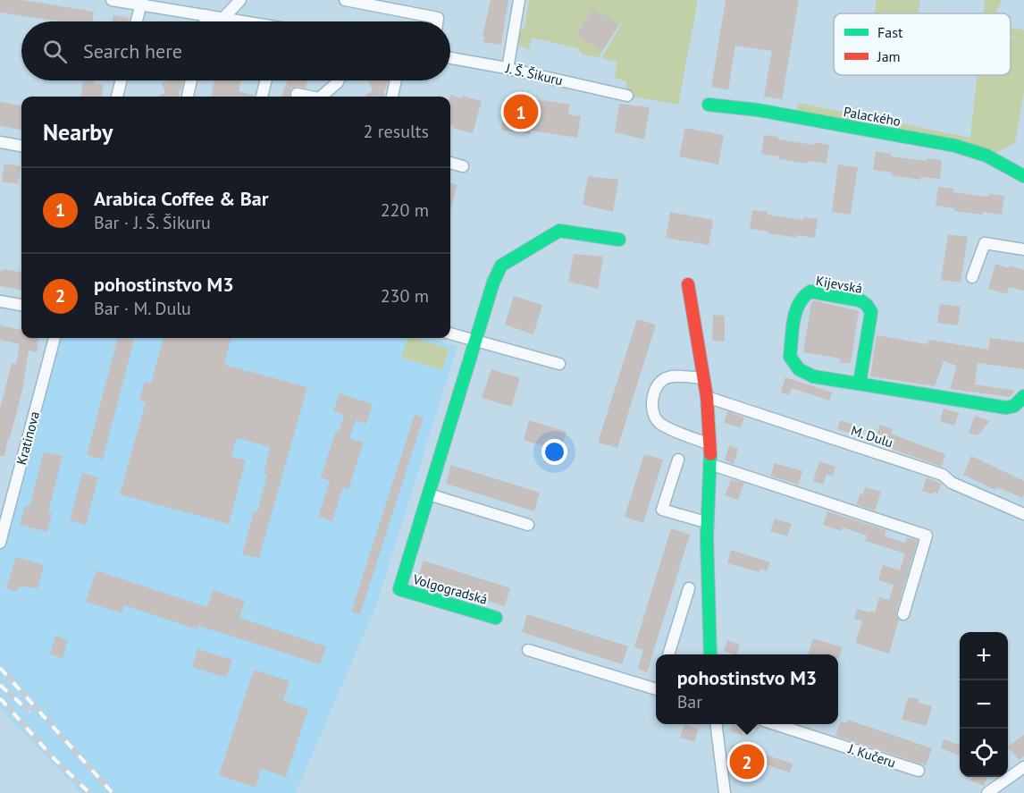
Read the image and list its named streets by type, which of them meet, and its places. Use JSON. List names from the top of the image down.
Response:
{
  "streets": {
    "street": [
      "J. Š. Šikuru",
      "Palackého",
      "Kijevská",
      "M. Dulu",
      "Kratinova",
      "Volgogradská",
      "J. Kučeru"
    ]
  },
  "legend": ["Fast", "Jam"],
  "page": {
    "search": "Search here",
    "pins": ["1", "2"],
    "heading": ["Nearby", "2 results"],
    "list": [
      {
        "mark": "1",
        "name": "Arabica Coffee & Bar",
        "note": "Bar · J. Š. Šikuru",
        "value": "220 m"
      },
      {
        "mark": "2",
        "name": "pohostinstvo M3",
        "note": "Bar · M. Dulu",
        "value": "230 m"
      }
    ],
    "map_buttons": ["+", "−"],
    "popup": ["pohostinstvo M3", "Bar"]
  }
}
